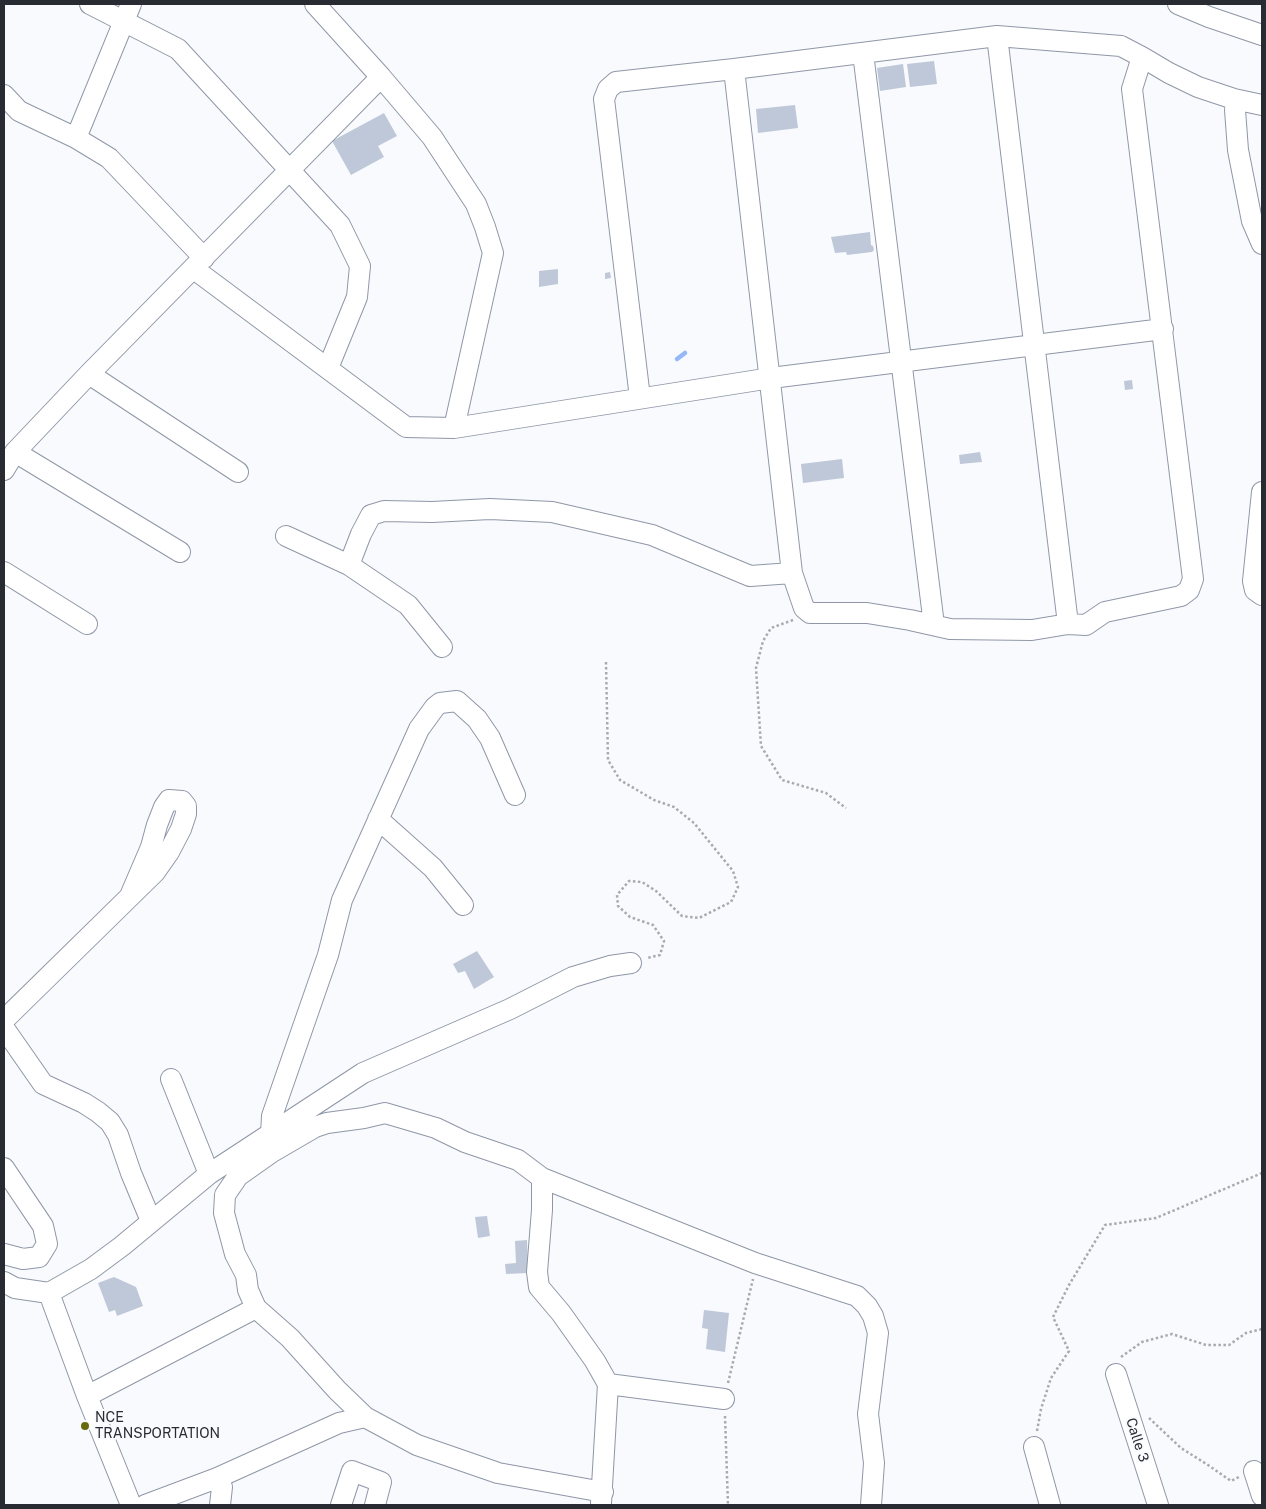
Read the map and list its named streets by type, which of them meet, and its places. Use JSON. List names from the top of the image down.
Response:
{
  "streets": {
    "street": ["Calle 3"]
  },
  "places": ["NCE TRANSPORTATION"]
}
